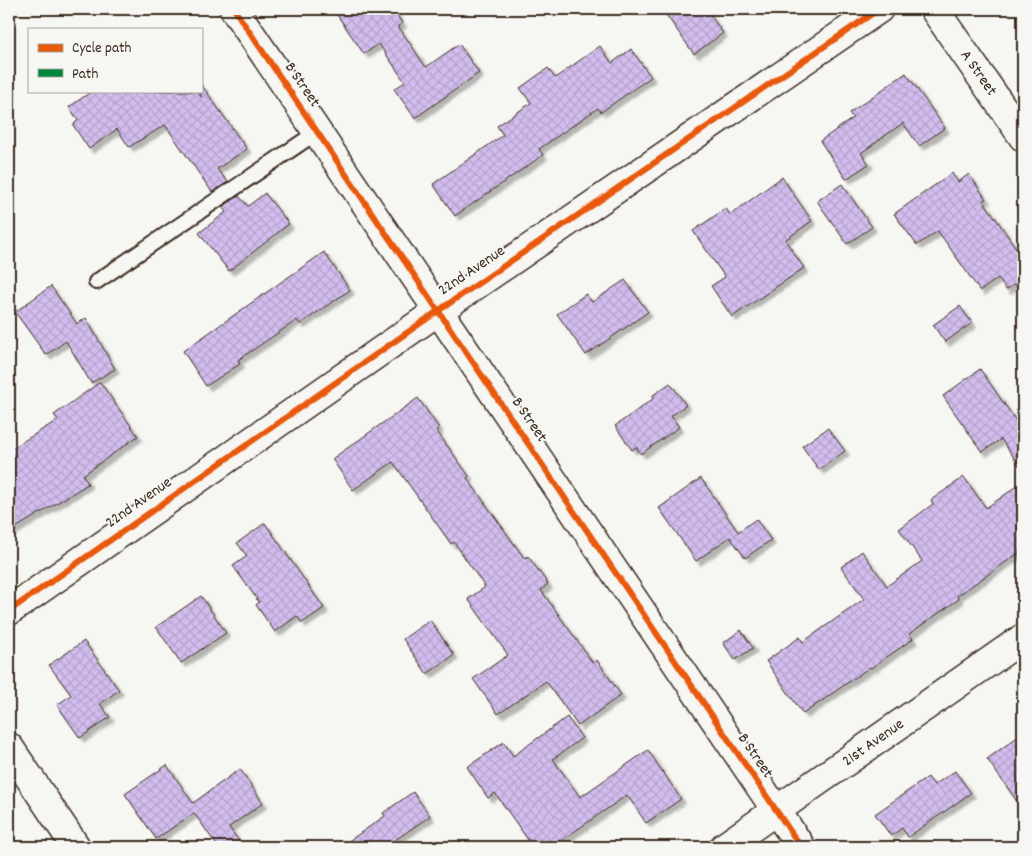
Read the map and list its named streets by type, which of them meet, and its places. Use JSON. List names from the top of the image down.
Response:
{
  "streets": {
    "street": [
      "A Street",
      "B Street",
      "22nd Avenue",
      "21st Avenue"
    ]
  },
  "crossings": [
    ["B Street", "22nd Avenue"],
    ["B Street", "21st Avenue"]
  ],
  "legend": ["Cycle path", "Path"]
}
